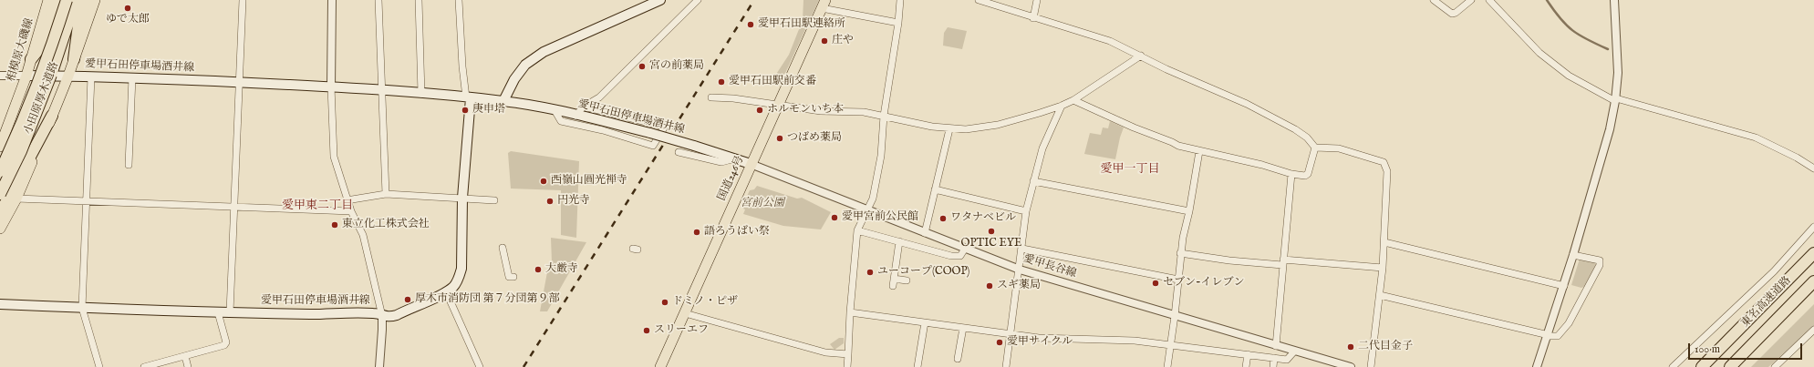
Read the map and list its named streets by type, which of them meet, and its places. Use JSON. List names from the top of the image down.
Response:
{
  "streets": {
    "highway": ["小田原厚木道路", "東名高速道路"],
    "main road": ["相模原大磯線", "愛甲石田停車場酒井線", "国道246号"],
    "street": ["愛甲長谷線"]
  },
  "crossings": [
    ["相模原大磯線", "愛甲石田停車場酒井線"],
    ["愛甲石田停車場酒井線", "国道246号"],
    ["愛甲石田停車場酒井線", "愛甲長谷線"],
    ["国道246号", "愛甲長谷線"]
  ],
  "districts": ["愛甲一丁目", "愛甲東二丁目"],
  "parks": ["宮前公園"],
  "places": [
    "ゆで太郎",
    "愛甲石田駅連絡所",
    "庄や",
    "宮の前薬局",
    "愛甲石田駅前交番",
    "庚申塔",
    "ホルモンいち本",
    "つばめ薬局",
    "西嶺山圓光禅寺",
    "円光寺",
    "愛甲宮前公民館",
    "ワタナベビル",
    "東立化工株式会社",
    "OPTIC EYE",
    "語ろうばい祭",
    "大厳寺",
    "ユーコープ(COOP)",
    "セブン-イレブン",
    "スギ薬局",
    "厚木市消防団 第７分団第９部",
    "ドミノ・ピザ",
    "スリーエフ",
    "愛甲サイクル",
    "二代目金子"
  ],
  "scale_bar": "100 m"
}
